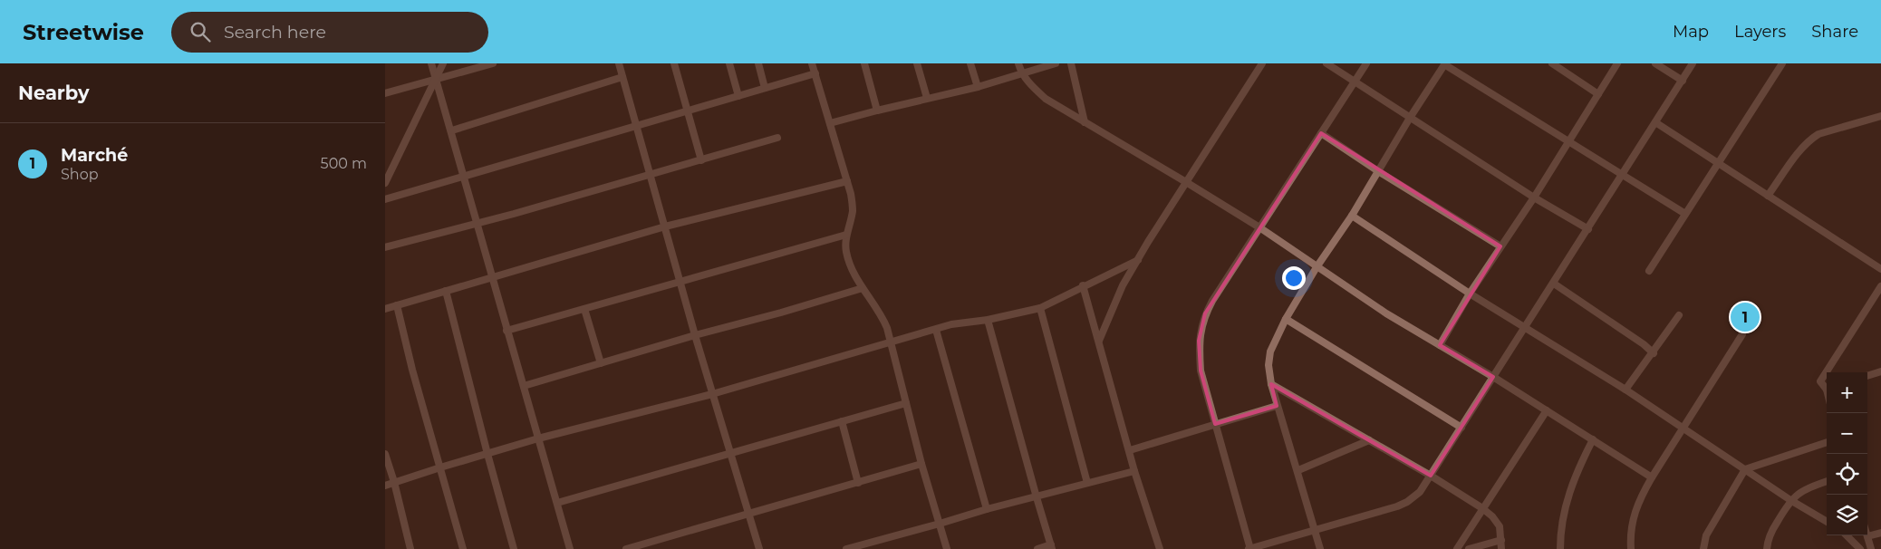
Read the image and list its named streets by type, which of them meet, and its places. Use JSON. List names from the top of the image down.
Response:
{
  "page": {
    "header": "Streetwise",
    "search": "Search here",
    "nav": ["Map", "Layers", "Share"],
    "heading": "Nearby",
    "list": [
      {
        "mark": "1",
        "name": "Marché",
        "note": "Shop",
        "value": "500 m"
      }
    ],
    "pins": "1",
    "map_buttons": ["+", "−"]
  }
}
